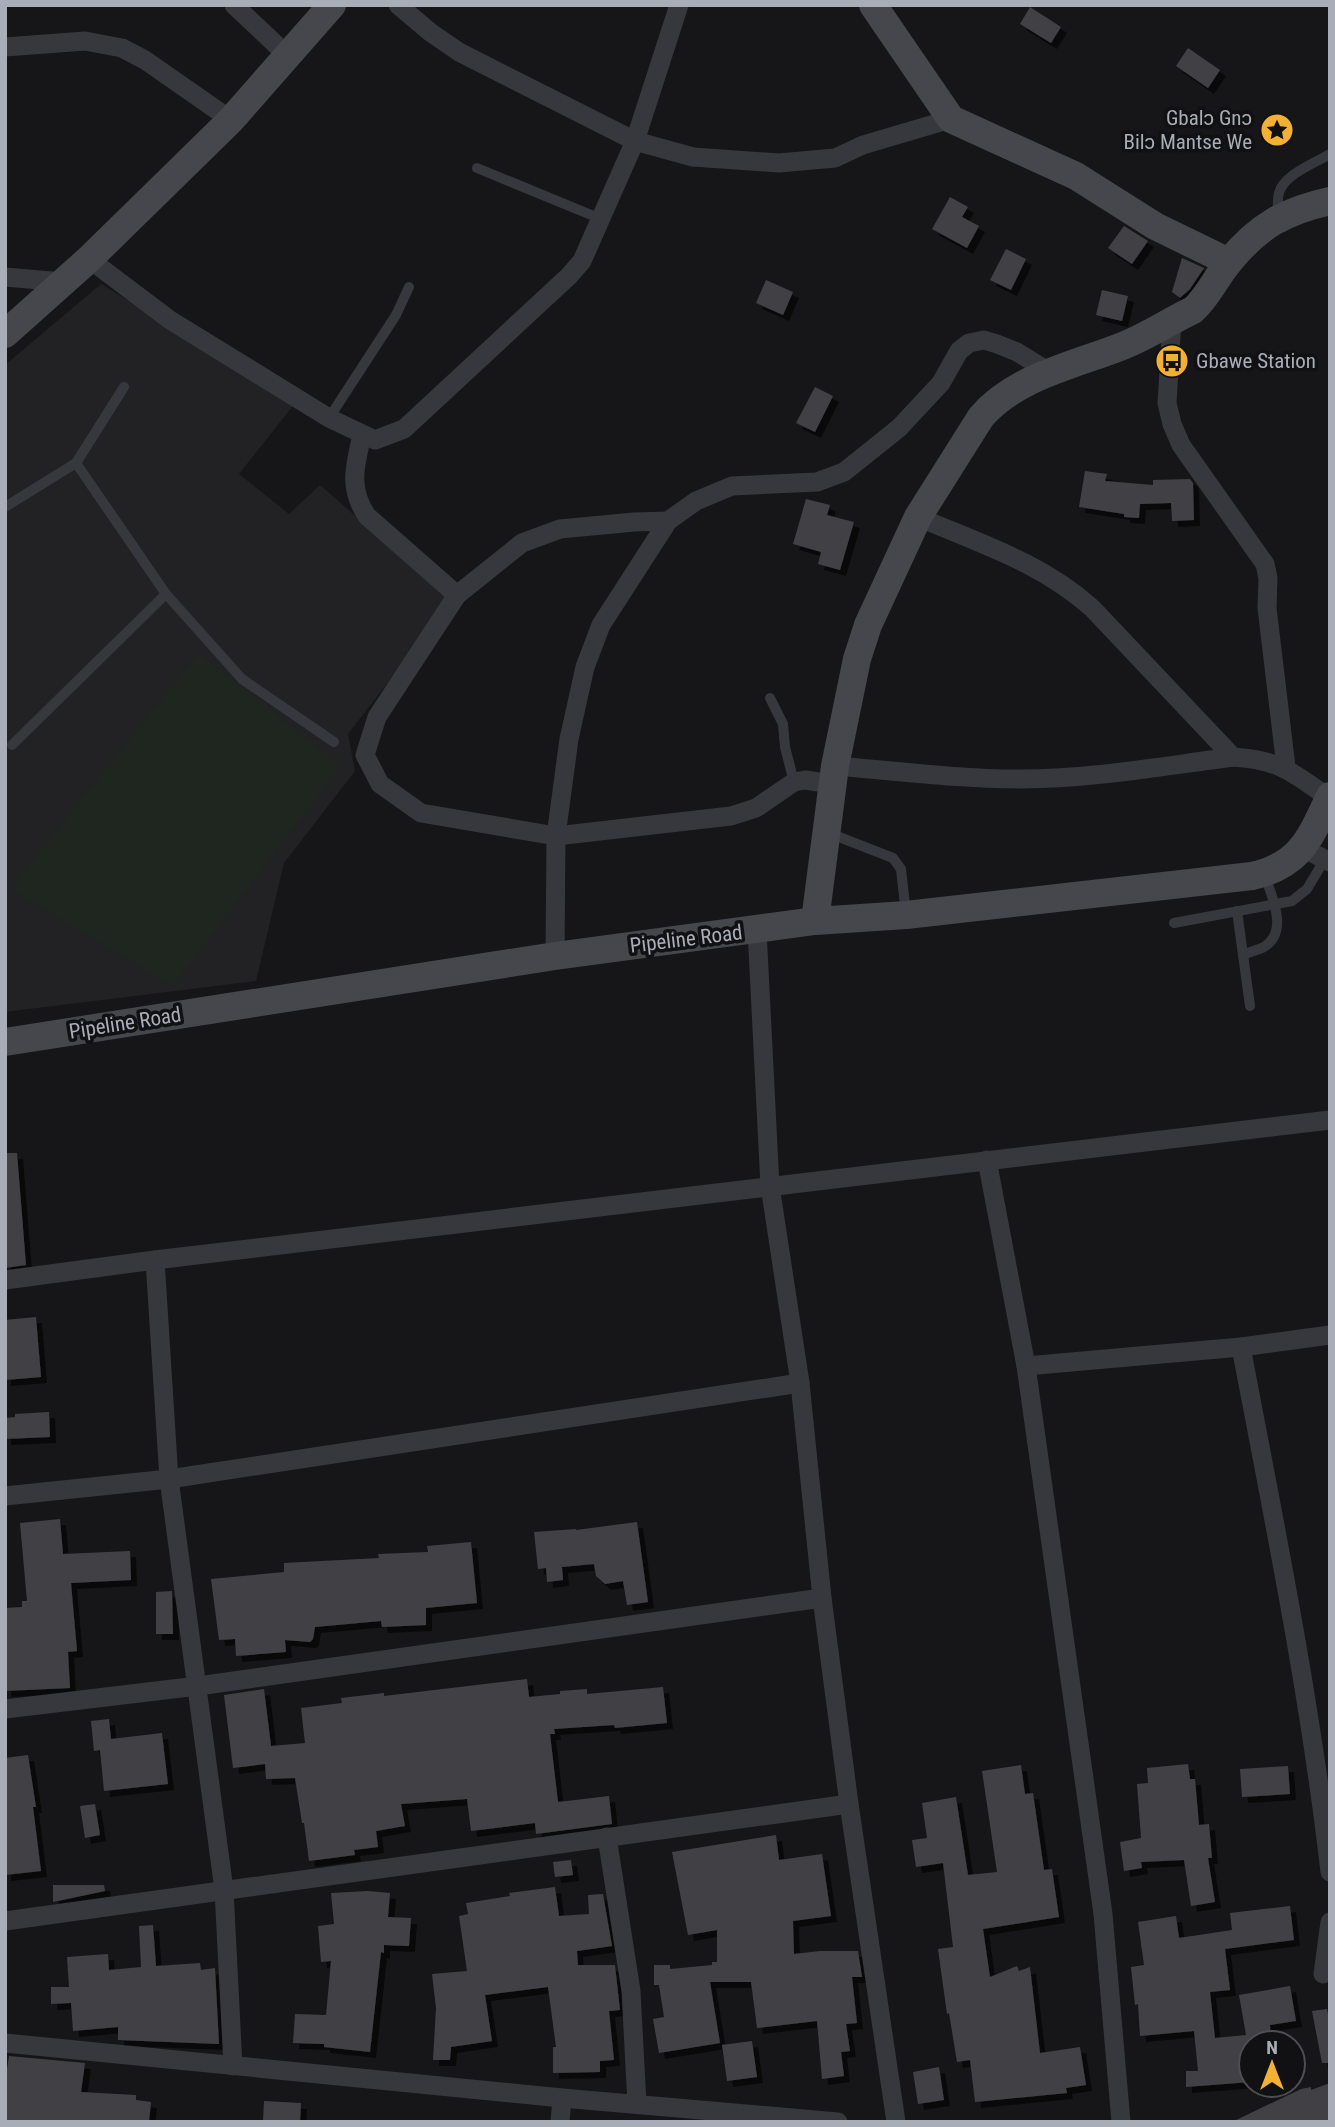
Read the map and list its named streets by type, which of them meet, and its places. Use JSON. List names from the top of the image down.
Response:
{
  "streets": {
    "street": ["Pipeline Road"]
  },
  "places": {
    "place": ["Gbalɔ Gnɔ Bilɔ Mantse We"],
    "bus stop": ["Gbawe Station"]
  },
  "north": "top"
}
